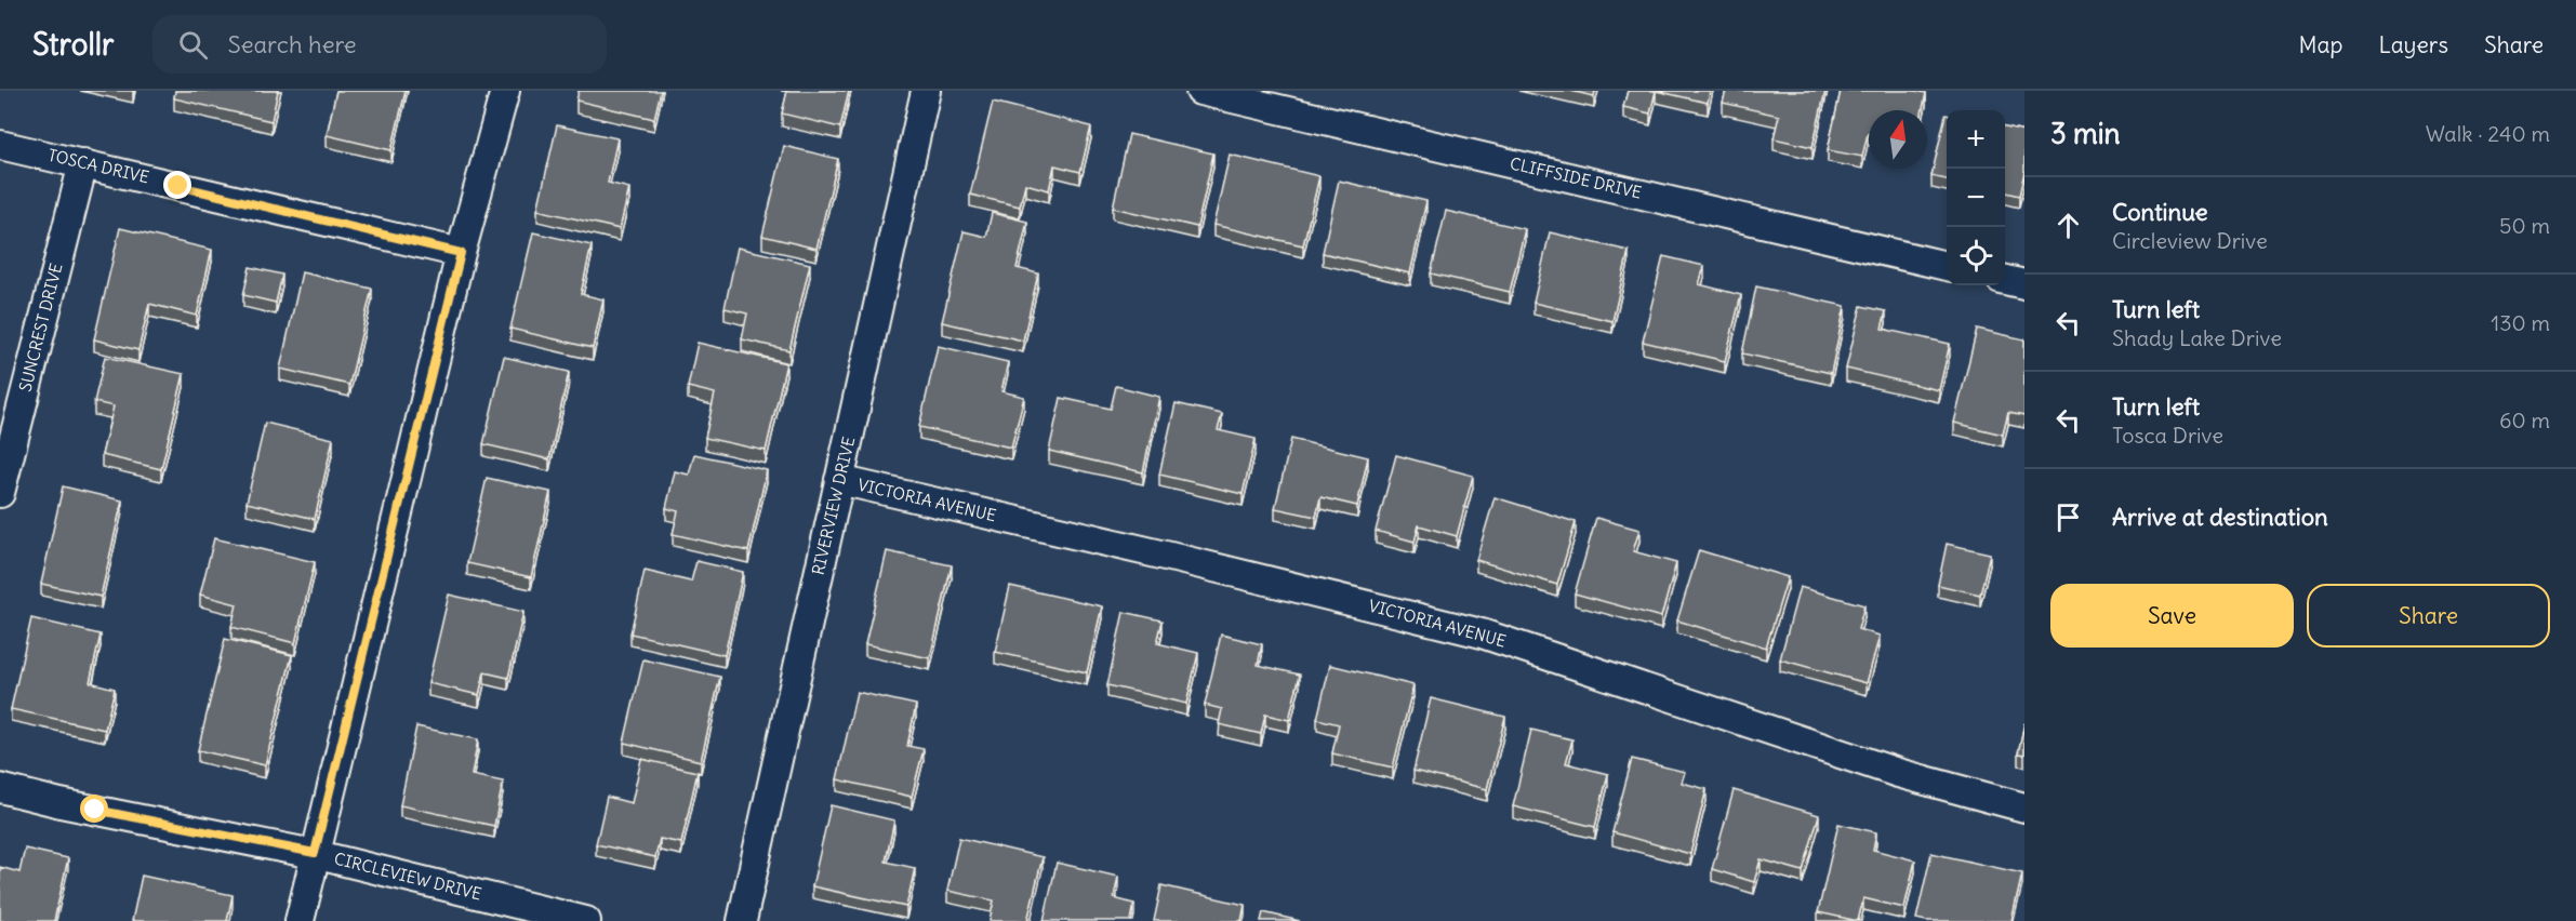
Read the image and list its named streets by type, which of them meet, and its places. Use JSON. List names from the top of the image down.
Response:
{
  "streets": {
    "street": [
      "TOSCA DRIVE",
      "CLIFFSIDE DRIVE",
      "SUNCREST DRIVE",
      "VICTORIA AVENUE",
      "RIVERVIEW DRIVE",
      "CIRCLEVIEW DRIVE"
    ]
  },
  "crossings": [
    ["TOSCA DRIVE", "SUNCREST DRIVE"],
    ["VICTORIA AVENUE", "RIVERVIEW DRIVE"]
  ],
  "north": "top",
  "page": {
    "header": "Strollr",
    "search": "Search here",
    "nav": ["Map", "Layers", "Share"],
    "heading": ["3 min", "Walk · 240 m"],
    "map_buttons": ["+", "−"],
    "list": [
      ["Continue", "Circleview Drive", "50 m"],
      ["Turn left", "Shady Lake Drive", "130 m"],
      ["Turn left", "Tosca Drive", "60 m"],
      "Arrive at destination"
    ],
    "buttons": ["Save", "Share"]
  }
}
